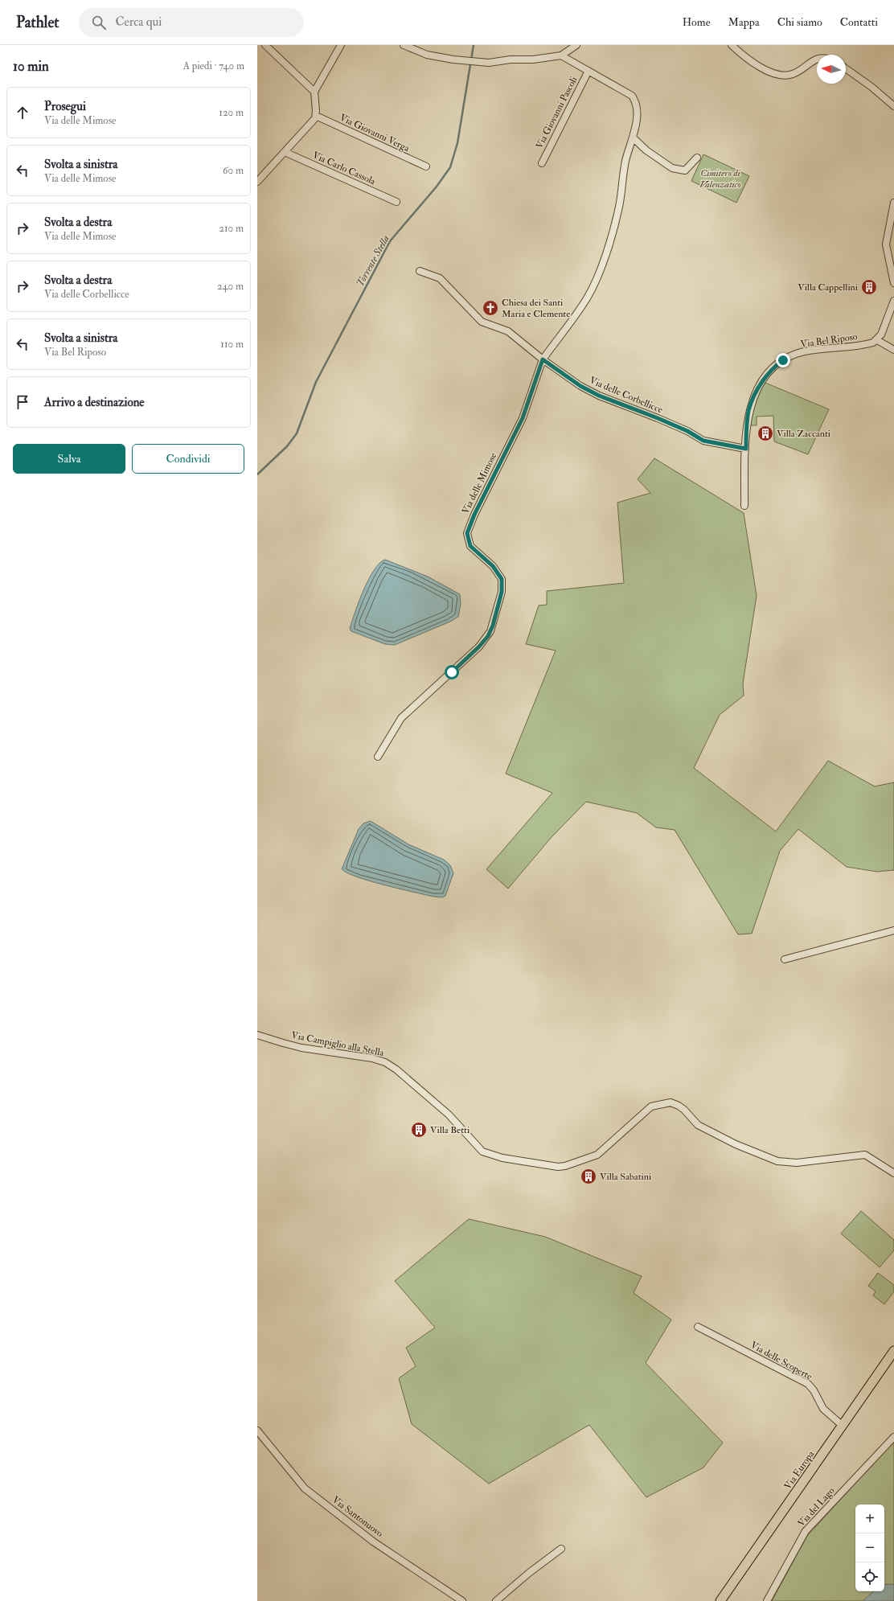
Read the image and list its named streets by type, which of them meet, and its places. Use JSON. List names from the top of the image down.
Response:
{
  "streets": {
    "main road": ["Via Europa"],
    "street": [
      "Via Giovanni Pascoli",
      "Via Giovanni Verga",
      "Via Carlo Cassola",
      "Via Bel Riposo",
      "Via delle Corbellicce",
      "Via delle Mimose",
      "Via Campiglio alla Stella",
      "Via delle Scoperte",
      "Via del Lago",
      "Via Santonuovo"
    ]
  },
  "crossings": [
    ["Via Bel Riposo", "Via delle Corbellicce"],
    ["Via delle Corbellicce", "Via delle Mimose"],
    ["Via delle Scoperte", "Via Europa"]
  ],
  "water": ["Torrente Stella"],
  "parks": ["Cimitero di Valenzatico"],
  "places": {
    "building": [
      "Villa Cappellini",
      "Villa Zaccanti",
      "Villa Betti",
      "Villa Sabatini"
    ],
    "church": ["Chiesa dei Santi Maria e Clemente"]
  },
  "north": "left",
  "page": {
    "header": "Pathlet",
    "search": "Cerca qui",
    "nav": [
      "Home",
      "Mappa",
      "Chi siamo",
      "Contatti"
    ],
    "heading": ["10 min", "A piedi · 740 m"],
    "list": [
      ["Prosegui", "Via delle Mimose", "120 m"],
      ["Svolta a sinistra", "Via delle Mimose", "60 m"],
      ["Svolta a destra", "Via delle Mimose", "210 m"],
      ["Svolta a destra", "Via delle Corbellicce", "240 m"],
      ["Svolta a sinistra", "Via Bel Riposo", "110 m"],
      "Arrivo a destinazione"
    ],
    "buttons": ["Salva", "Condividi"],
    "map_buttons": ["+", "−"]
  }
}
